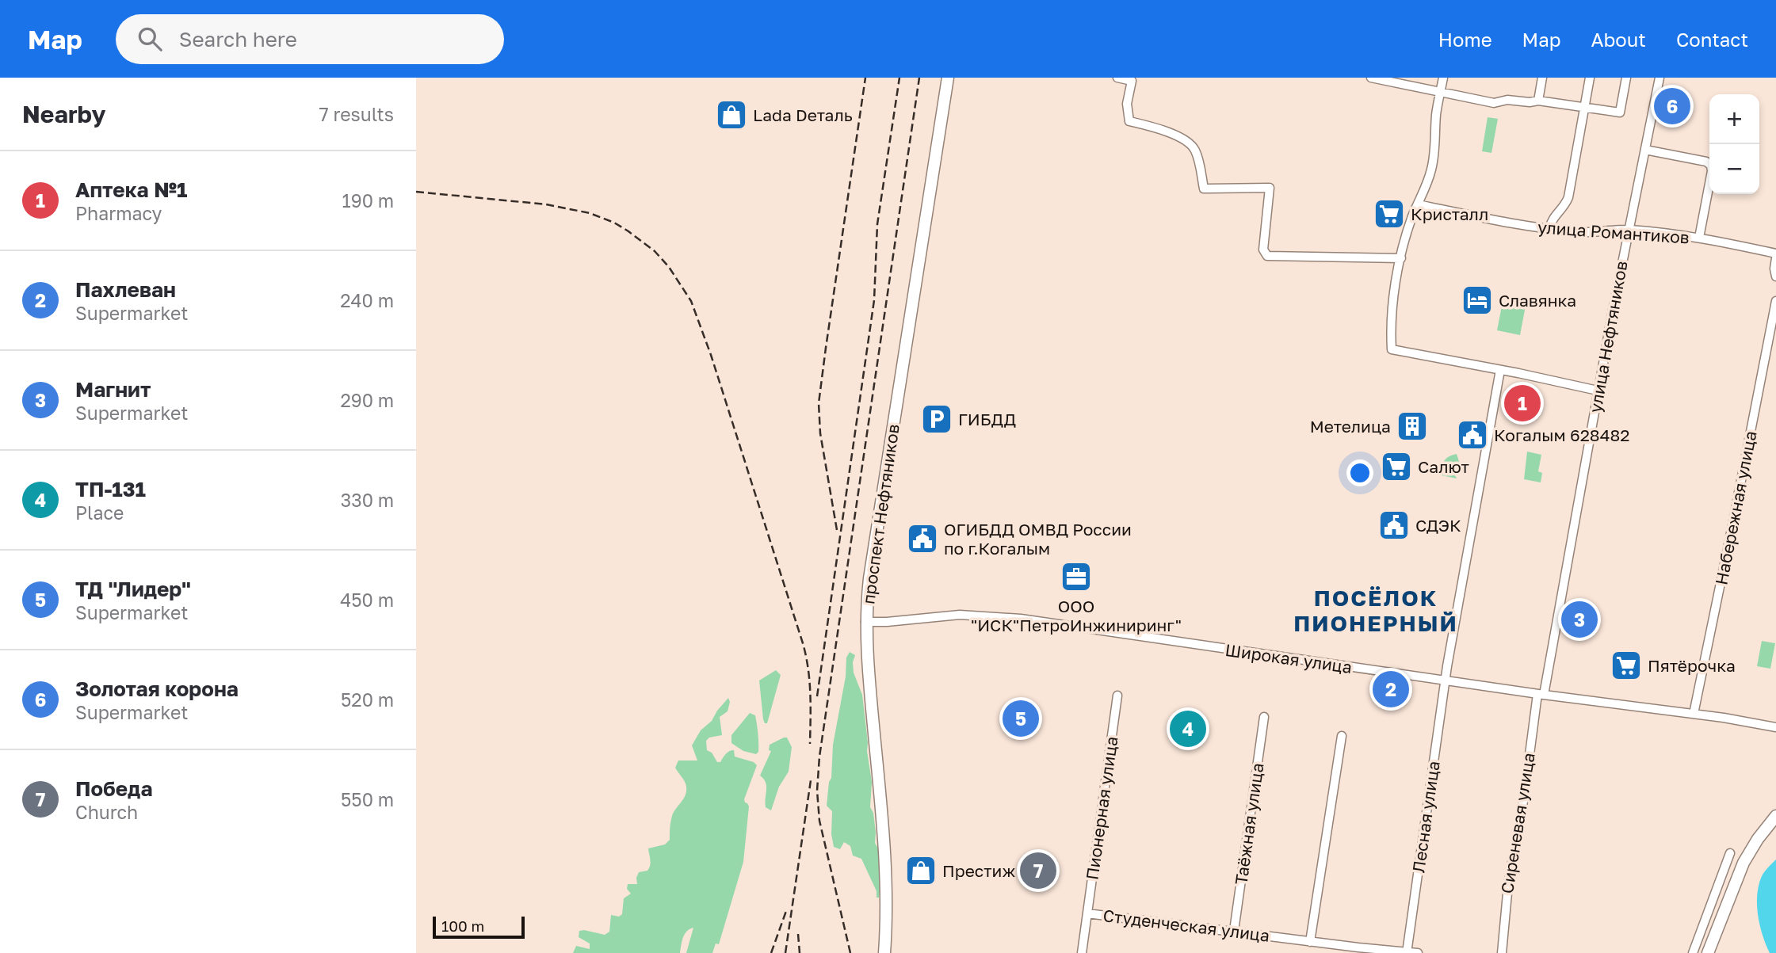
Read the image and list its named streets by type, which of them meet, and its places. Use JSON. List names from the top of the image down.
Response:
{
  "streets": {
    "main road": ["проспект Нефтяников"],
    "street": [
      "улица Романтиков",
      "улица Нефтяников",
      "Набережная улица",
      "Широкая улица",
      "Пионерная улица",
      "Лесная улица",
      "Сиреневая улица",
      "Таёжная улица",
      "Студенческая улица"
    ]
  },
  "crossings": [
    ["улица Романтиков", "улица Нефтяников"],
    ["улица Нефтяников", "Широкая улица"],
    ["улица Нефтяников", "Сиреневая улица"],
    ["Набережная улица", "Широкая улица"],
    ["проспект Нефтяников", "Широкая улица"],
    ["Широкая улица", "Лесная улица"],
    ["Широкая улица", "Сиреневая улица"],
    ["Пионерная улица", "Студенческая улица"],
    ["Лесная улица", "Студенческая улица"],
    ["Таёжная улица", "Студенческая улица"]
  ],
  "districts": ["ПОСЁЛОК ПИОНЕРНЫЙ"],
  "places": {
    "shop": ["Lada Dеталь", "Престиж"],
    "supermarket": ["Кристалл", "Салют", "Пятёрочка"],
    "hotel": ["Славянка"],
    "parking": ["ГИБДД"],
    "building": ["Метелица"],
    "public building": ["Когалым 628482", "СДЭК", "ОГИБДД ОМВД России по г.Когалым"],
    "office": ["ООО \"ИСК\"ПетроИнжиниринг\""]
  },
  "scale_bar": "100 m",
  "page": {
    "header": "Map",
    "search": "Search here",
    "nav": [
      "Home",
      "Map",
      "About",
      "Contact"
    ],
    "heading": ["Nearby", "7 results"],
    "pins": [
      "6",
      "1",
      "3",
      "2",
      "5",
      "4",
      "7"
    ],
    "map_buttons": ["+", "−"],
    "list": [
      {
        "mark": "1",
        "name": "Аптека №1",
        "note": "Pharmacy",
        "value": "190 m"
      },
      {
        "mark": "2",
        "name": "Пахлеван",
        "note": "Supermarket",
        "value": "240 m"
      },
      {
        "mark": "3",
        "name": "Магнит",
        "note": "Supermarket",
        "value": "290 m"
      },
      {
        "mark": "4",
        "name": "ТП-131",
        "note": "Place",
        "value": "330 m"
      },
      {
        "mark": "5",
        "name": "ТД \"Лидер\"",
        "note": "Supermarket",
        "value": "450 m"
      },
      {
        "mark": "6",
        "name": "Золотая корона",
        "note": "Supermarket",
        "value": "520 m"
      },
      {
        "mark": "7",
        "name": "Победа",
        "note": "Church",
        "value": "550 m"
      }
    ],
    "scale": "100 m"
  }
}
